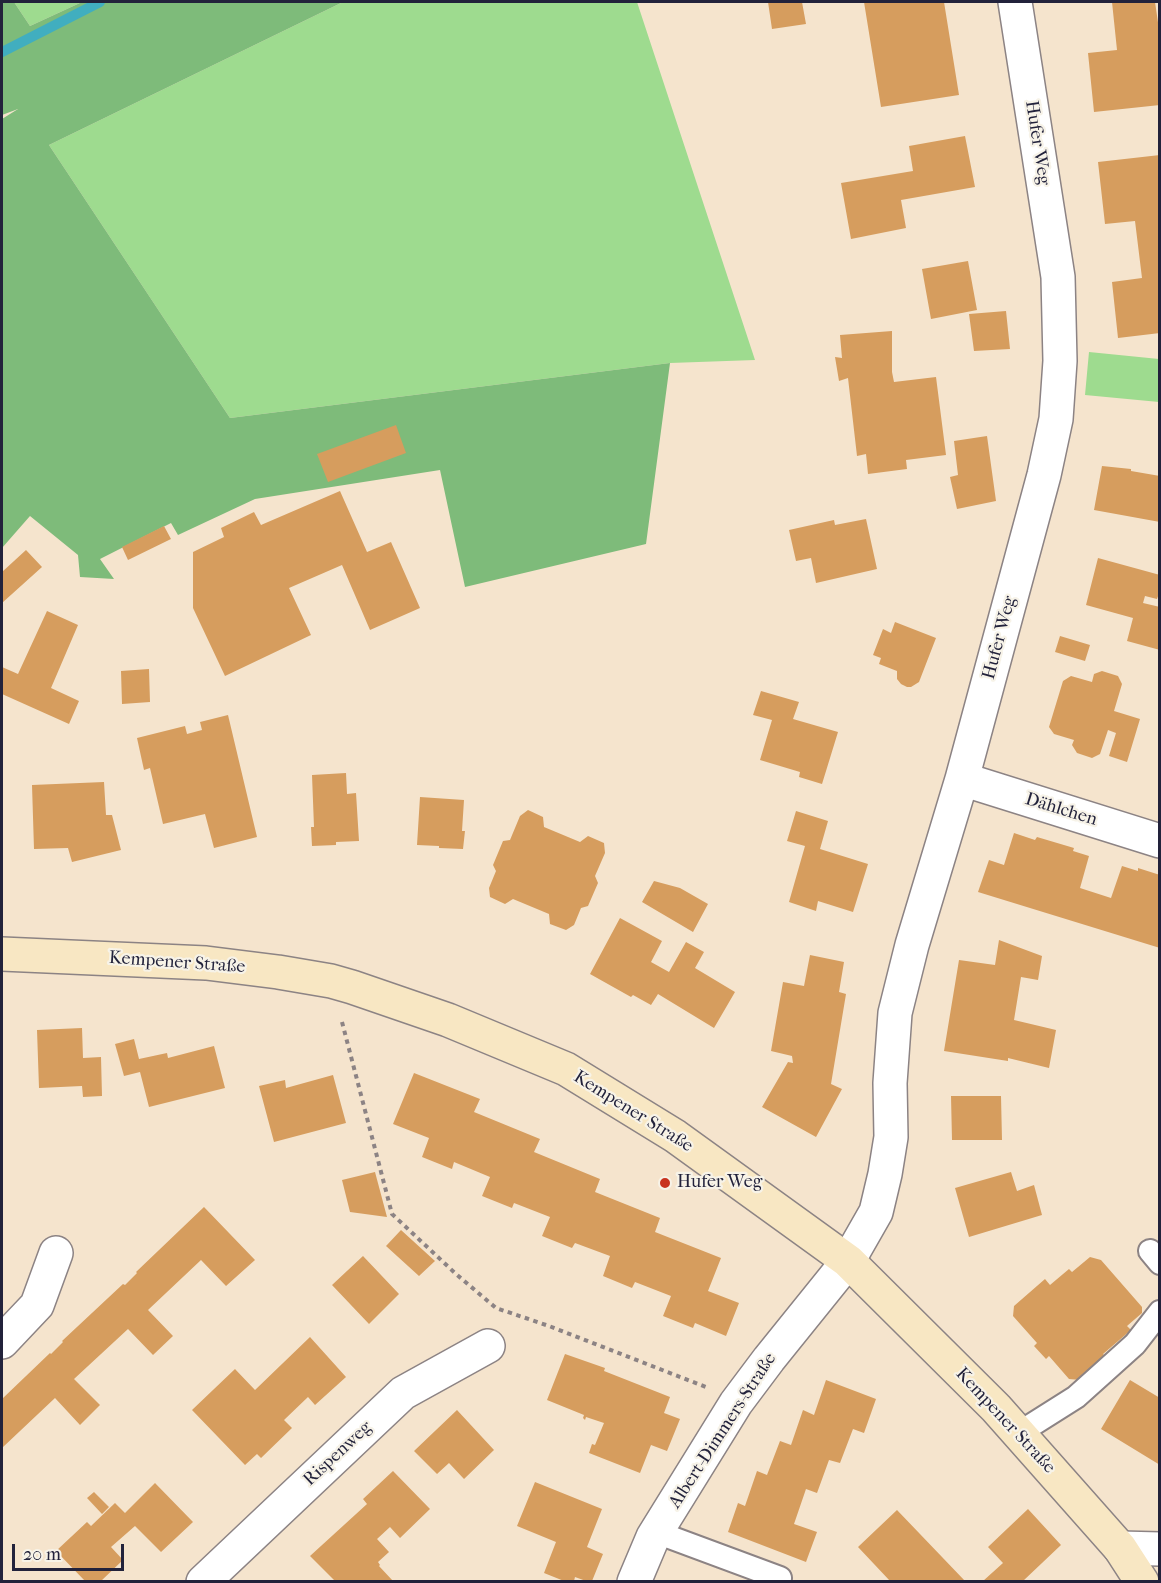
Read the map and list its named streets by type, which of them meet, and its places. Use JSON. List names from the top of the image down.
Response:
{
  "streets": {
    "main road": ["Kempener Straße"],
    "street": [
      "Hufer Weg",
      "Dählchen",
      "Albert-Dimmers-Straße",
      "Rispenweg"
    ]
  },
  "crossings": [
    ["Hufer Weg", "Dählchen"],
    ["Hufer Weg", "Kempener Straße"],
    ["Hufer Weg", "Albert-Dimmers-Straße"],
    ["Kempener Straße", "Albert-Dimmers-Straße"]
  ],
  "places": ["Hufer Weg"],
  "scale_bar": "20 m"
}
